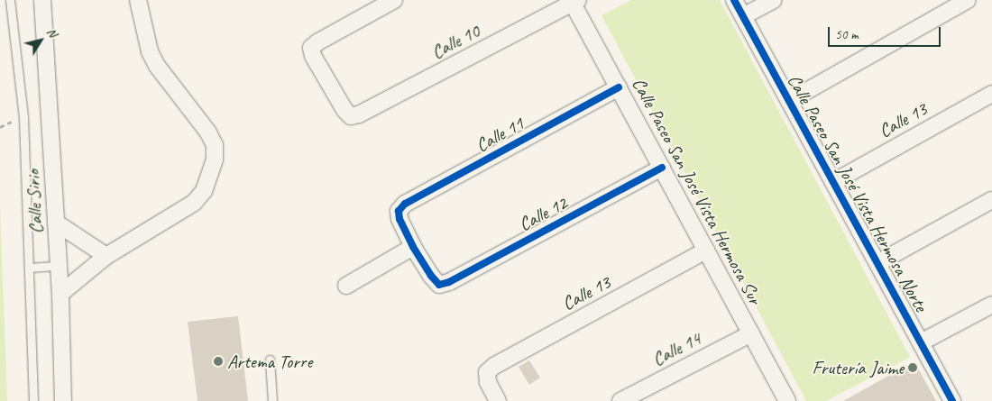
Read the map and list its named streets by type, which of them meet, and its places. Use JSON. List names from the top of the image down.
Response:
{
  "streets": {
    "street": [
      "Calle 10",
      "Calle 13",
      "Calle 11",
      "Calle Paseo San José Vista Hermosa Sur",
      "Calle Paseo San José Vista Hermosa Norte",
      "Calle Sirio",
      "Calle 12",
      "Calle 14"
    ]
  },
  "crossings": [
    ["Calle 10", "Calle Paseo San José Vista Hermosa Sur"],
    ["Calle 13", "Calle Paseo San José Vista Hermosa Sur"],
    ["Calle 13", "Calle Paseo San José Vista Hermosa Norte"],
    ["Calle 11", "Calle Paseo San José Vista Hermosa Sur"],
    ["Calle 11", "Calle 12"],
    ["Calle Paseo San José Vista Hermosa Sur", "Calle 12"],
    ["Calle Paseo San José Vista Hermosa Sur", "Calle 14"]
  ],
  "places": ["Artema Torre", "Frutería Jaime"],
  "scale_bar": "50 m",
  "north": "top right"
}
